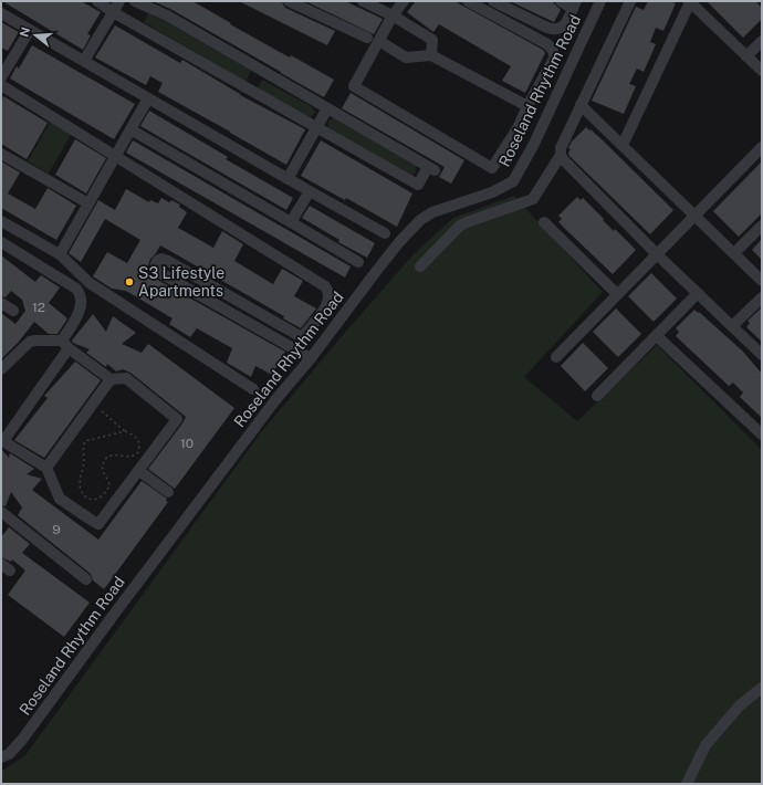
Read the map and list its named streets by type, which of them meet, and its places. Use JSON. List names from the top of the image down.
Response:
{
  "streets": {
    "street": ["Roseland Rhythm Road"]
  },
  "places": ["S3 Lifestyle Apartments"],
  "house_numbers": ["12", "10", "9"],
  "north": "left"
}
